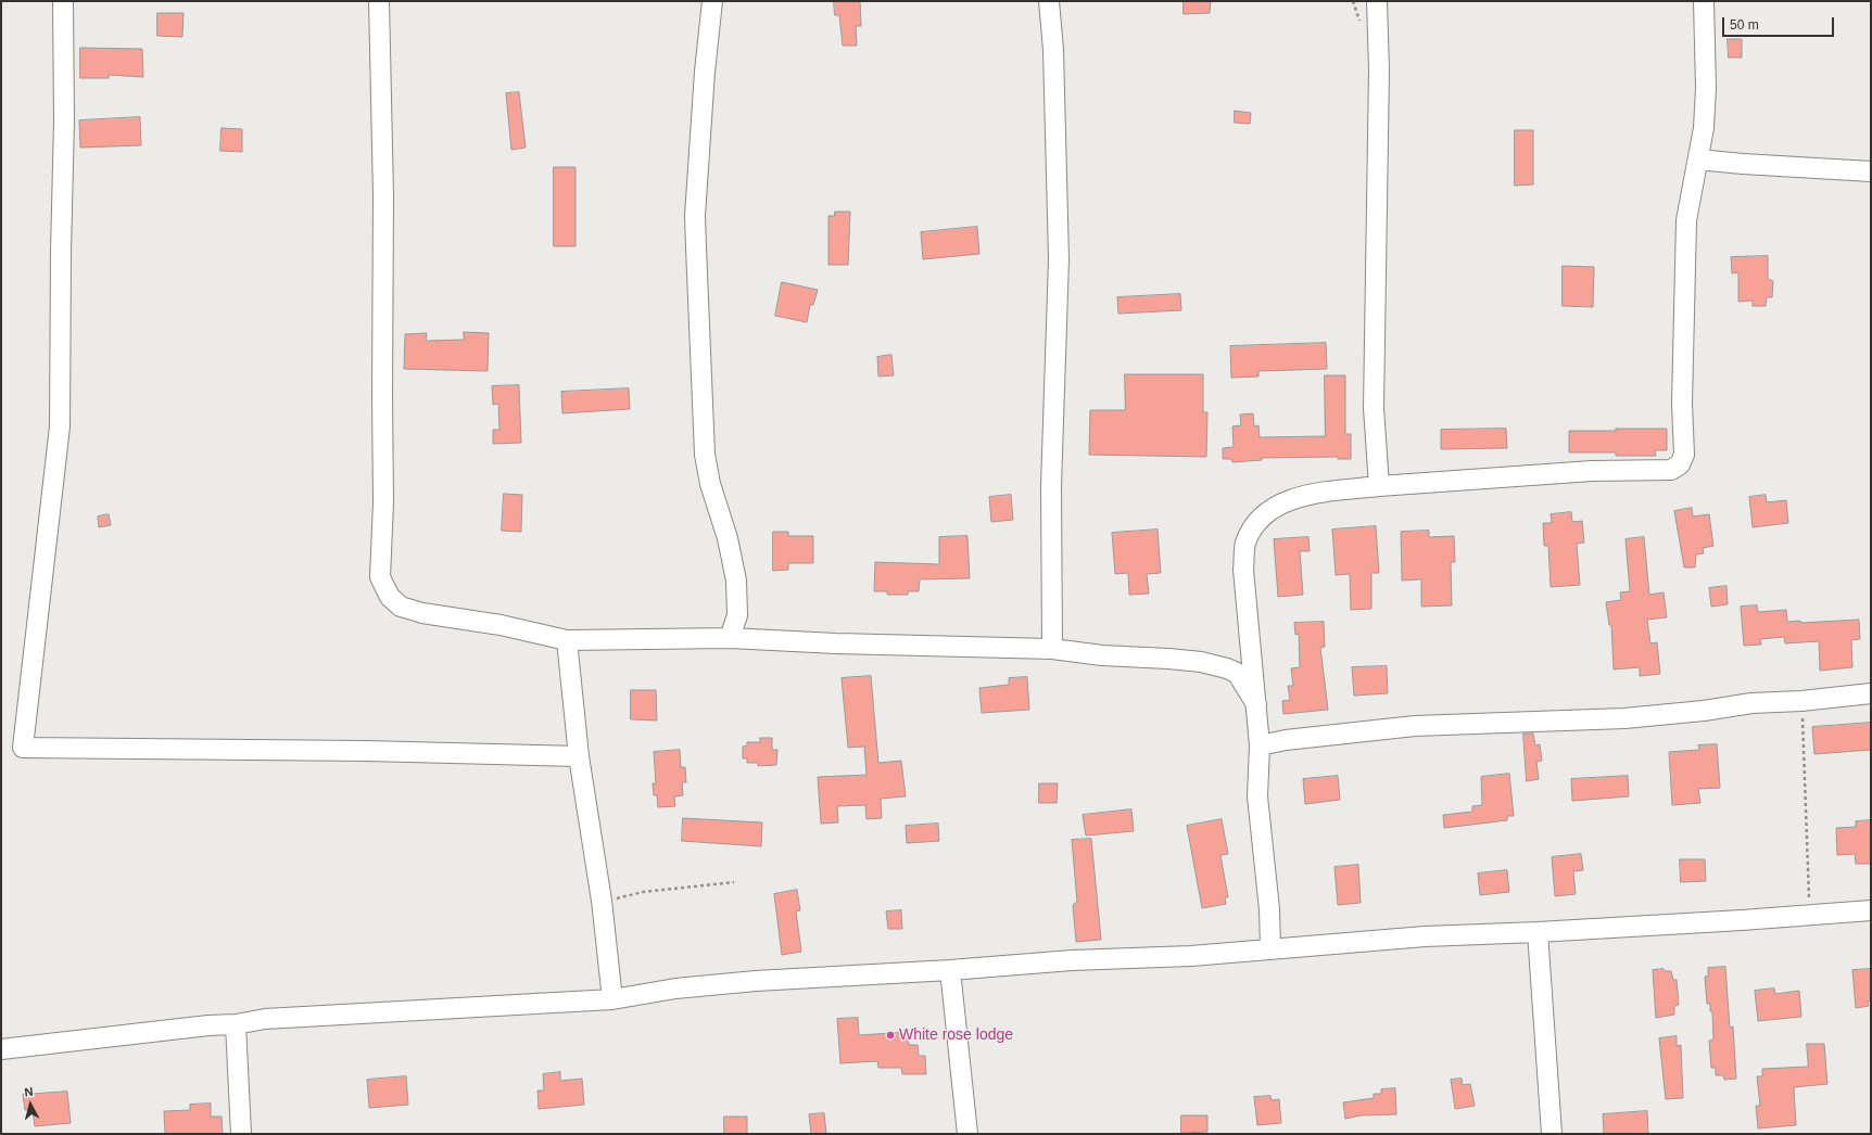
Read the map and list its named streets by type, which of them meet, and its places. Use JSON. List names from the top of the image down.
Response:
{
  "places": ["White rose lodge"],
  "scale_bar": "50 m",
  "north": "top"
}
